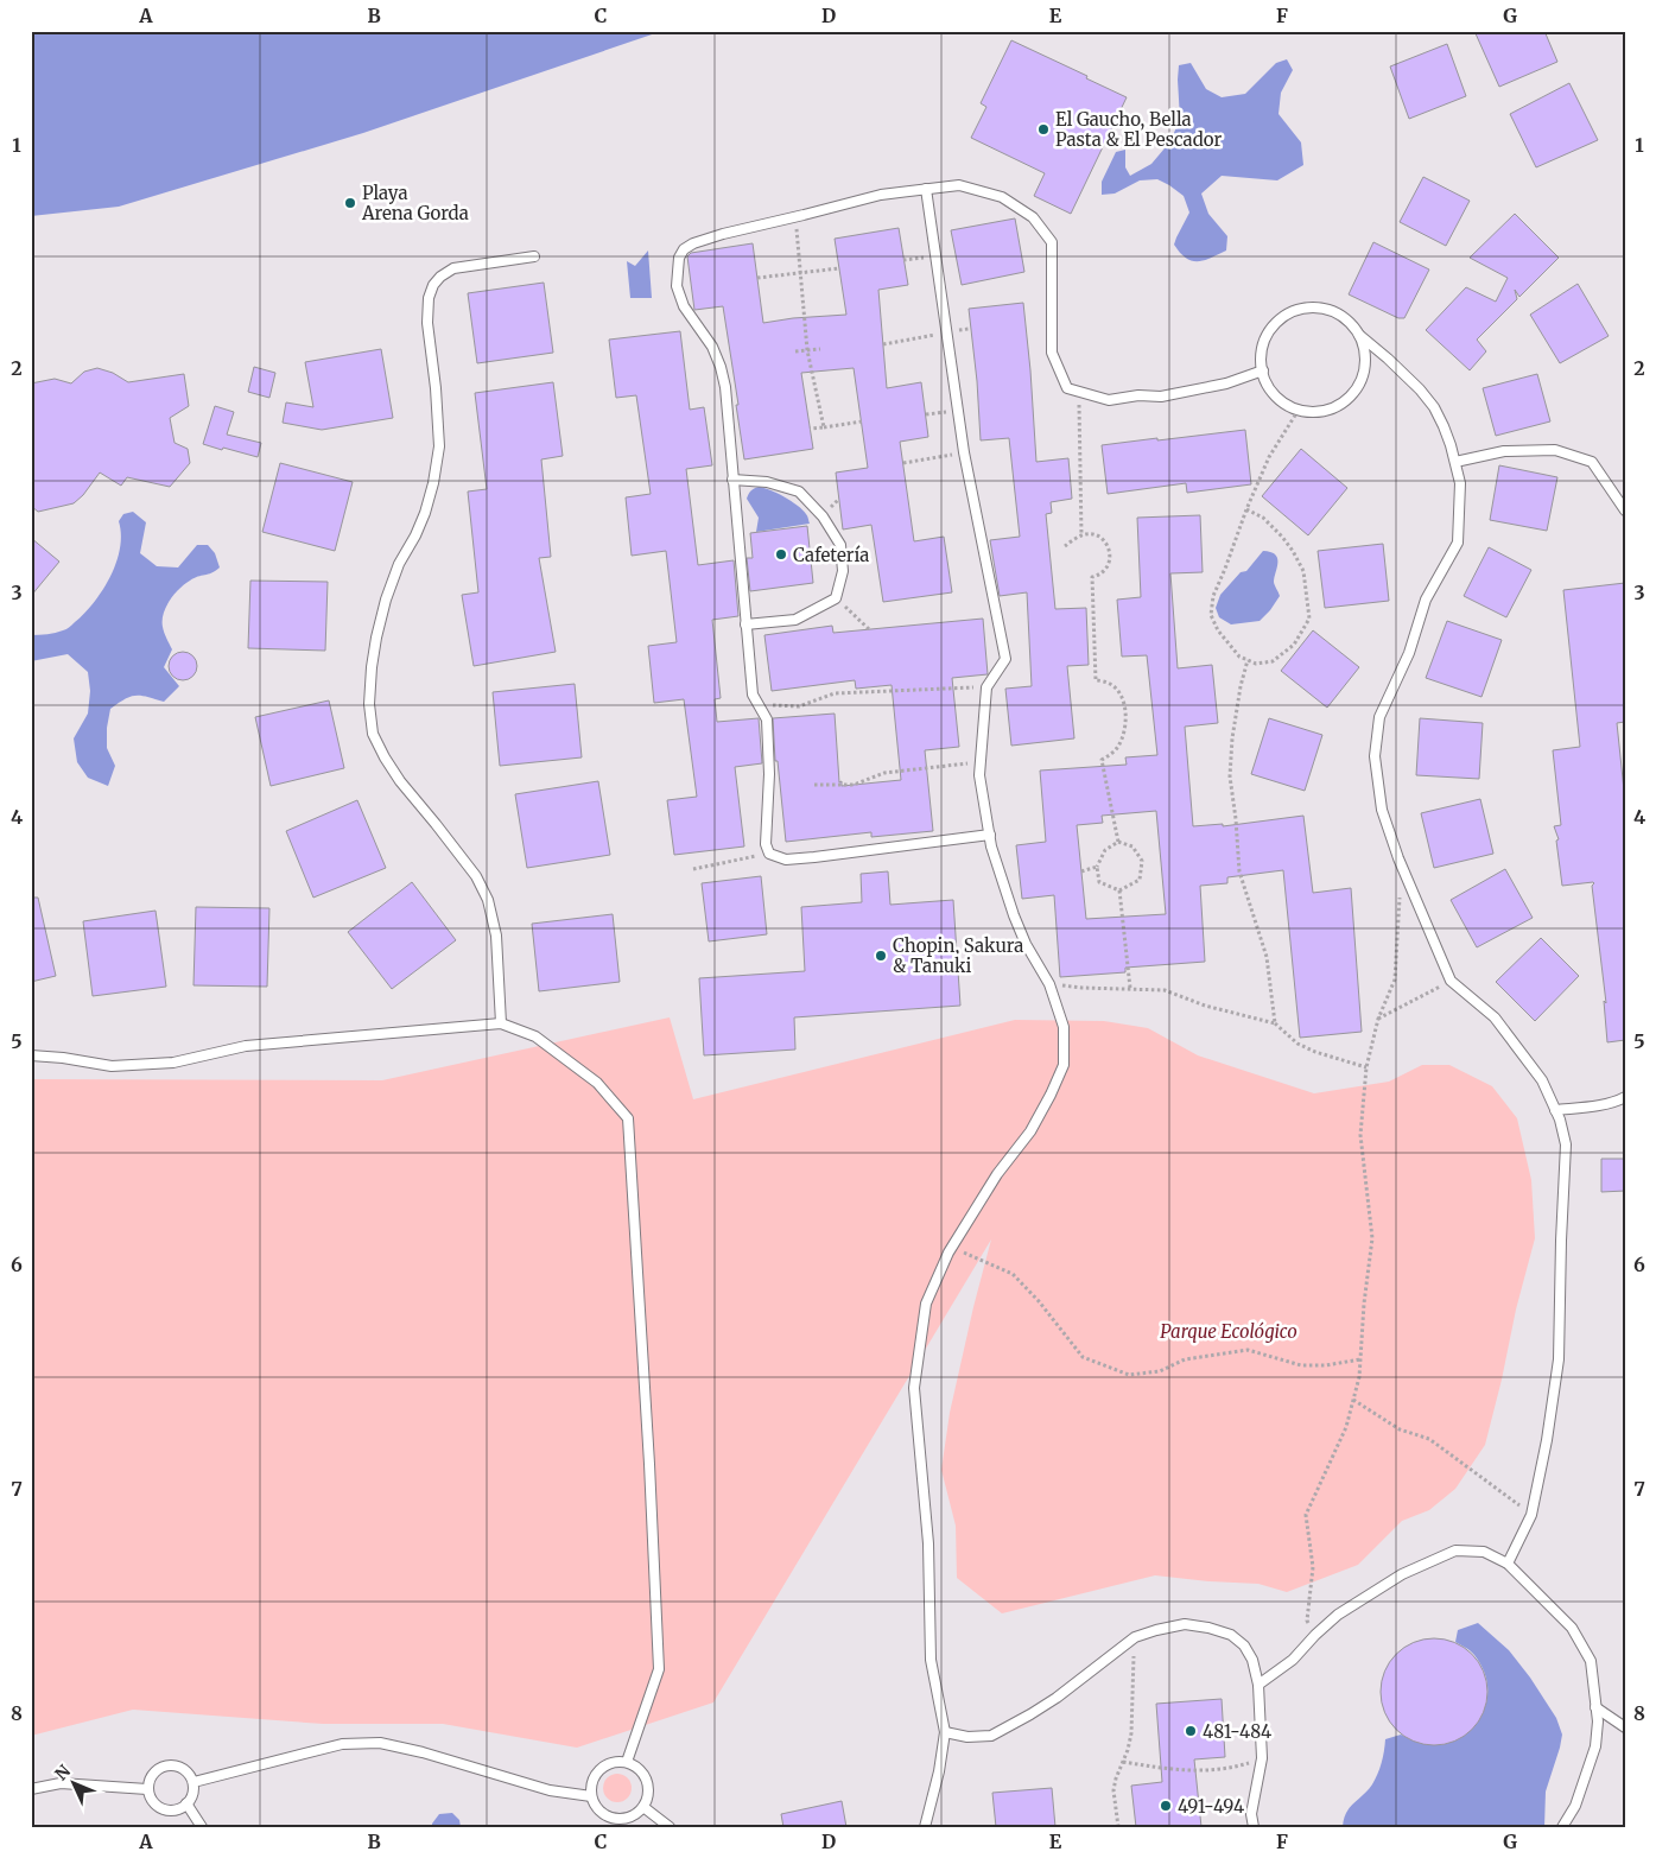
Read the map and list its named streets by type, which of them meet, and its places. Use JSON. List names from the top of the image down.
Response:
{
  "parks": ["Parque Ecológico"],
  "places": [
    "El Gaucho, Bella Pasta & El Pescador",
    "Playa Arena Gorda",
    "Cafetería",
    "Chopin, Sakura & Tanuki",
    "481-484",
    "491-494"
  ],
  "north": "top left",
  "grid": {
    "columns": [
      "A",
      "B",
      "C",
      "D",
      "E",
      "F",
      "G"
    ],
    "rows": [
      "1",
      "2",
      "3",
      "4",
      "5",
      "6",
      "7",
      "8"
    ]
  }
}
